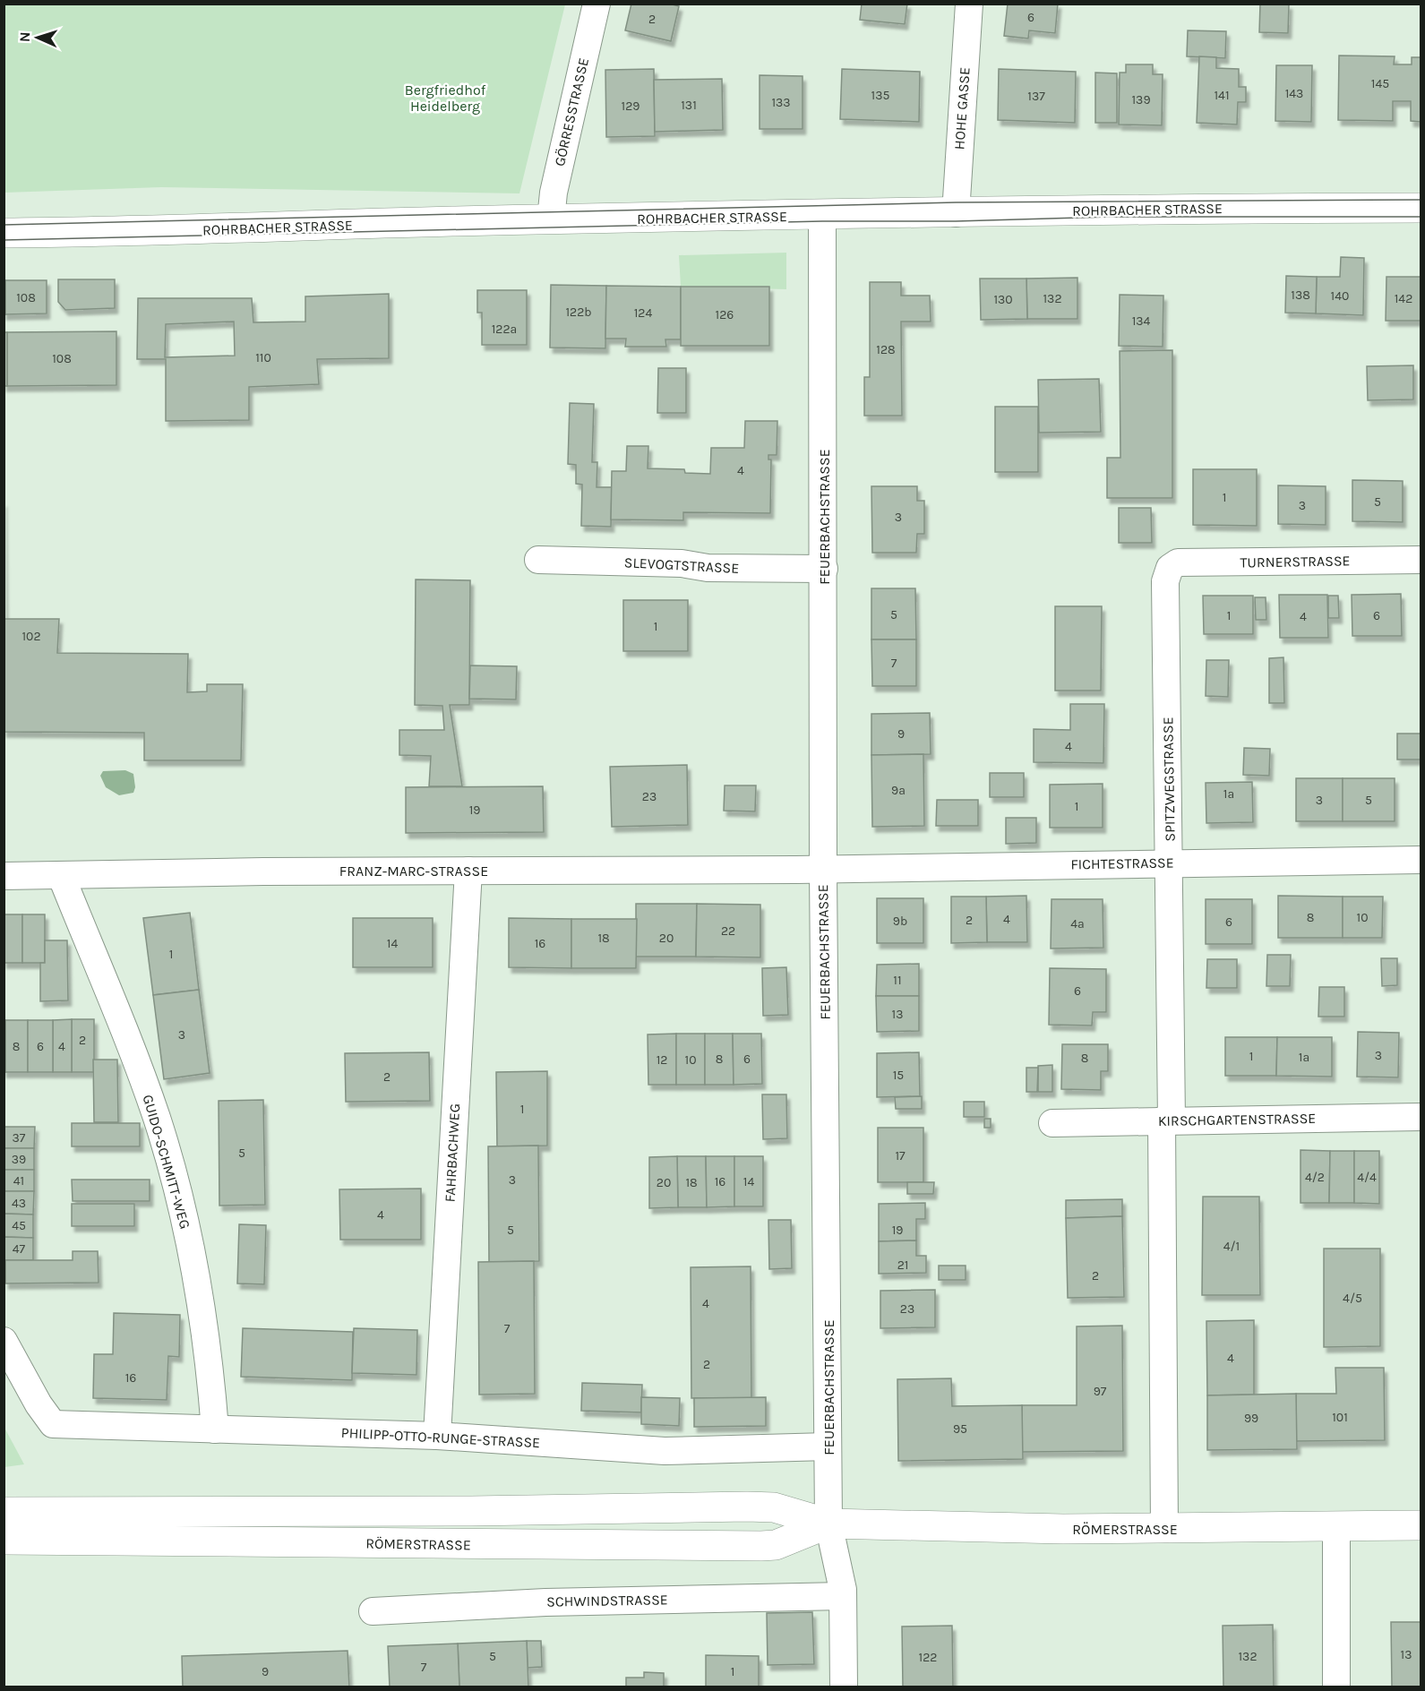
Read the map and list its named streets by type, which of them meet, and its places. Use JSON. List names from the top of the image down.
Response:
{
  "streets": {
    "main road": ["ROHRBACHER STRASSE", "RÖMERSTRASSE"],
    "street": [
      "HOHE GASSE",
      "GÖRRESSTRASSE",
      "FEUERBACHSTRASSE",
      "TURNERSTRASSE",
      "SLEVOGTSTRASSE",
      "SPITZWEGSTRASSE",
      "FICHTESTRASSE",
      "FRANZ-MARC-STRASSE",
      "KIRSCHGARTENSTRASSE",
      "FAHRBACHWEG",
      "GUIDO-SCHMITT-WEG",
      "PHILIPP-OTTO-RUNGE-STRASSE",
      "SCHWINDSTRASSE"
    ]
  },
  "crossings": [
    ["HOHE GASSE", "ROHRBACHER STRASSE"],
    ["GÖRRESSTRASSE", "ROHRBACHER STRASSE"],
    ["ROHRBACHER STRASSE", "FEUERBACHSTRASSE"],
    ["FEUERBACHSTRASSE", "SLEVOGTSTRASSE"],
    ["FEUERBACHSTRASSE", "FICHTESTRASSE"],
    ["FEUERBACHSTRASSE", "FRANZ-MARC-STRASSE"],
    ["FEUERBACHSTRASSE", "PHILIPP-OTTO-RUNGE-STRASSE"],
    ["FEUERBACHSTRASSE", "RÖMERSTRASSE"],
    ["FEUERBACHSTRASSE", "SCHWINDSTRASSE"],
    ["TURNERSTRASSE", "SPITZWEGSTRASSE"],
    ["SPITZWEGSTRASSE", "FICHTESTRASSE"],
    ["SPITZWEGSTRASSE", "KIRSCHGARTENSTRASSE"],
    ["SPITZWEGSTRASSE", "RÖMERSTRASSE"],
    ["FICHTESTRASSE", "FRANZ-MARC-STRASSE"],
    ["FRANZ-MARC-STRASSE", "FAHRBACHWEG"],
    ["FRANZ-MARC-STRASSE", "GUIDO-SCHMITT-WEG"],
    ["FAHRBACHWEG", "PHILIPP-OTTO-RUNGE-STRASSE"],
    ["GUIDO-SCHMITT-WEG", "PHILIPP-OTTO-RUNGE-STRASSE"]
  ],
  "parks": ["Bergfriedhof Heidelberg"],
  "house_numbers": [
    "6",
    "2",
    "145",
    "143",
    "135",
    "141",
    "137",
    "139",
    "133",
    "131",
    "129",
    "138",
    "140",
    "108",
    "132",
    "142",
    "130",
    "122b",
    "124",
    "126",
    "134",
    "122a",
    "128",
    "110",
    "108",
    "4",
    "1",
    "5",
    "3",
    "3",
    "5",
    "1",
    "6",
    "4",
    "1",
    "102",
    "7",
    "9",
    "4",
    "9a",
    "1a",
    "23",
    "3",
    "5",
    "1",
    "19",
    "8",
    "10",
    "4",
    "2",
    "9b",
    "6",
    "4a",
    "22",
    "18",
    "20",
    "14",
    "16",
    "1",
    "11",
    "6",
    "13",
    "3",
    "2",
    "8",
    "6",
    "4",
    "3",
    "1",
    "1a",
    "8",
    "8",
    "6",
    "12",
    "10",
    "15",
    "2",
    "1",
    "37",
    "5",
    "17",
    "39",
    "4/2",
    "4/4",
    "3",
    "41",
    "16",
    "14",
    "20",
    "18",
    "43",
    "4",
    "45",
    "5",
    "19",
    "4/1",
    "47",
    "21",
    "2",
    "4/5",
    "4",
    "23",
    "7",
    "4",
    "2",
    "16",
    "97",
    "101",
    "99",
    "95",
    "13",
    "5",
    "132",
    "122",
    "7",
    "9",
    "1"
  ],
  "north": "left"
}
